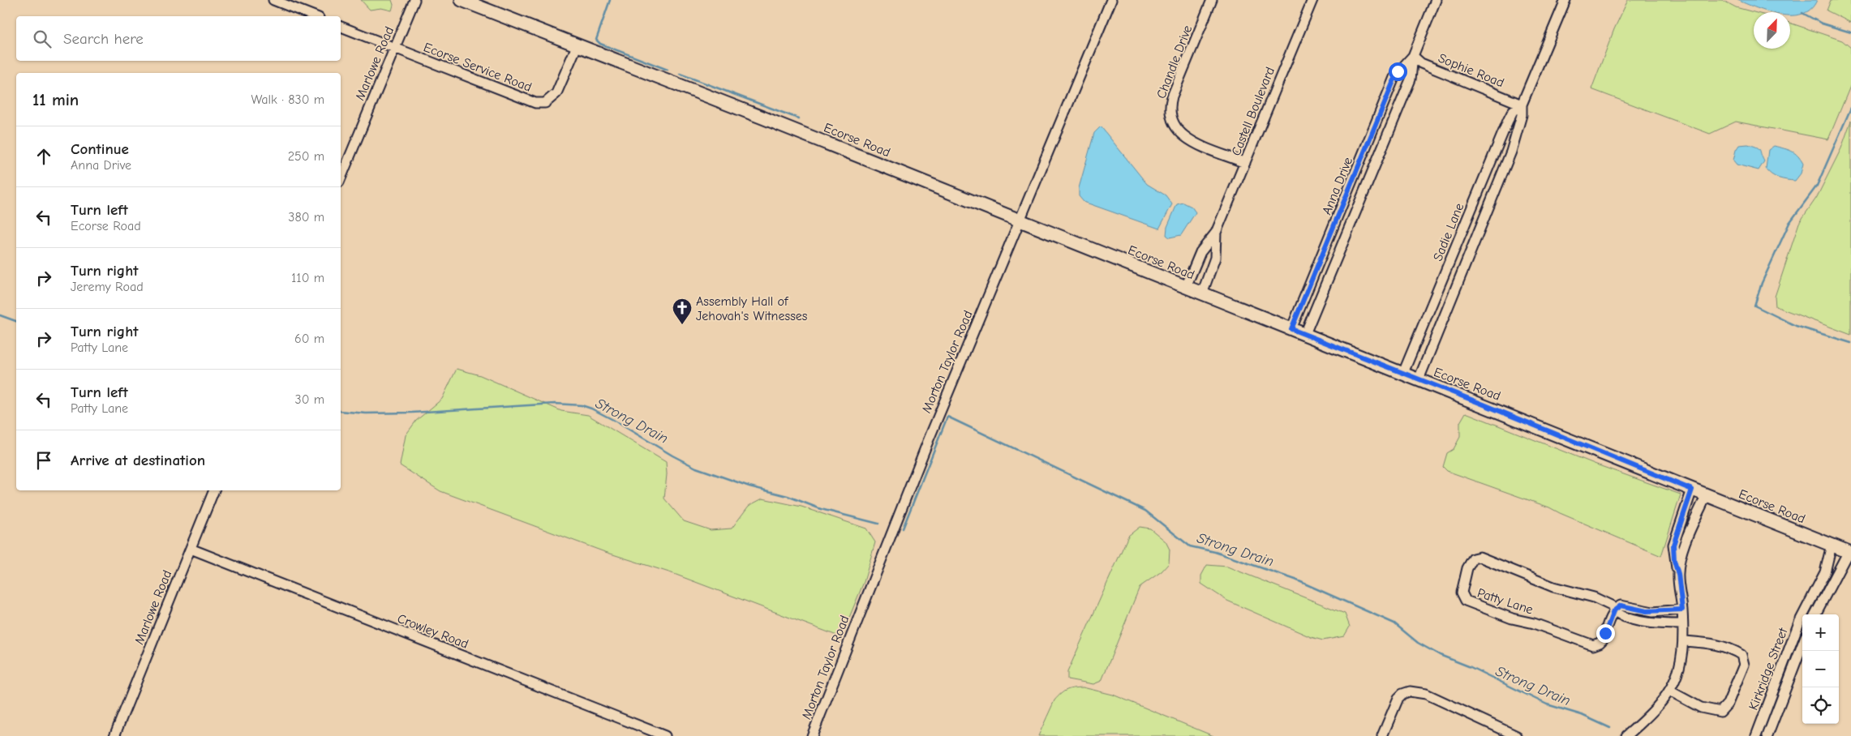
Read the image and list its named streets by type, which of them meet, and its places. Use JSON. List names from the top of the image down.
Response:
{
  "streets": {
    "main road": ["Ecorse Road"],
    "street": [
      "Chandle Drive",
      "Marlowe Road",
      "Ecorse Service Road",
      "Sophie Road",
      "Castell Boulevard",
      "Anna Drive",
      "Sadie Lane",
      "Morton Taylor Road",
      "Patty Lane",
      "Crowley Road",
      "Kirkridge Street"
    ]
  },
  "crossings": [
    ["Chandle Drive", "Castell Boulevard"],
    ["Marlowe Road", "Ecorse Service Road"],
    ["Marlowe Road", "Crowley Road"],
    ["Ecorse Service Road", "Ecorse Road"],
    ["Sophie Road", "Anna Drive"],
    ["Sophie Road", "Sadie Lane"],
    ["Castell Boulevard", "Ecorse Road"],
    ["Ecorse Road", "Anna Drive"],
    ["Ecorse Road", "Sadie Lane"],
    ["Ecorse Road", "Morton Taylor Road"],
    ["Ecorse Road", "Kirkridge Street"]
  ],
  "water": ["Strong Drain"],
  "places": {
    "church": ["Assembly Hall of Jehovah's Witnesses"]
  },
  "north": "top right",
  "page": {
    "search": "Search here",
    "heading": ["11 min", "Walk · 830 m"],
    "list": [
      ["Continue", "Anna Drive", "250 m"],
      ["Turn left", "Ecorse Road", "380 m"],
      ["Turn right", "Jeremy Road", "110 m"],
      ["Turn right", "Patty Lane", "60 m"],
      ["Turn left", "Patty Lane", "30 m"],
      "Arrive at destination"
    ],
    "map_buttons": ["+", "−"]
  }
}
